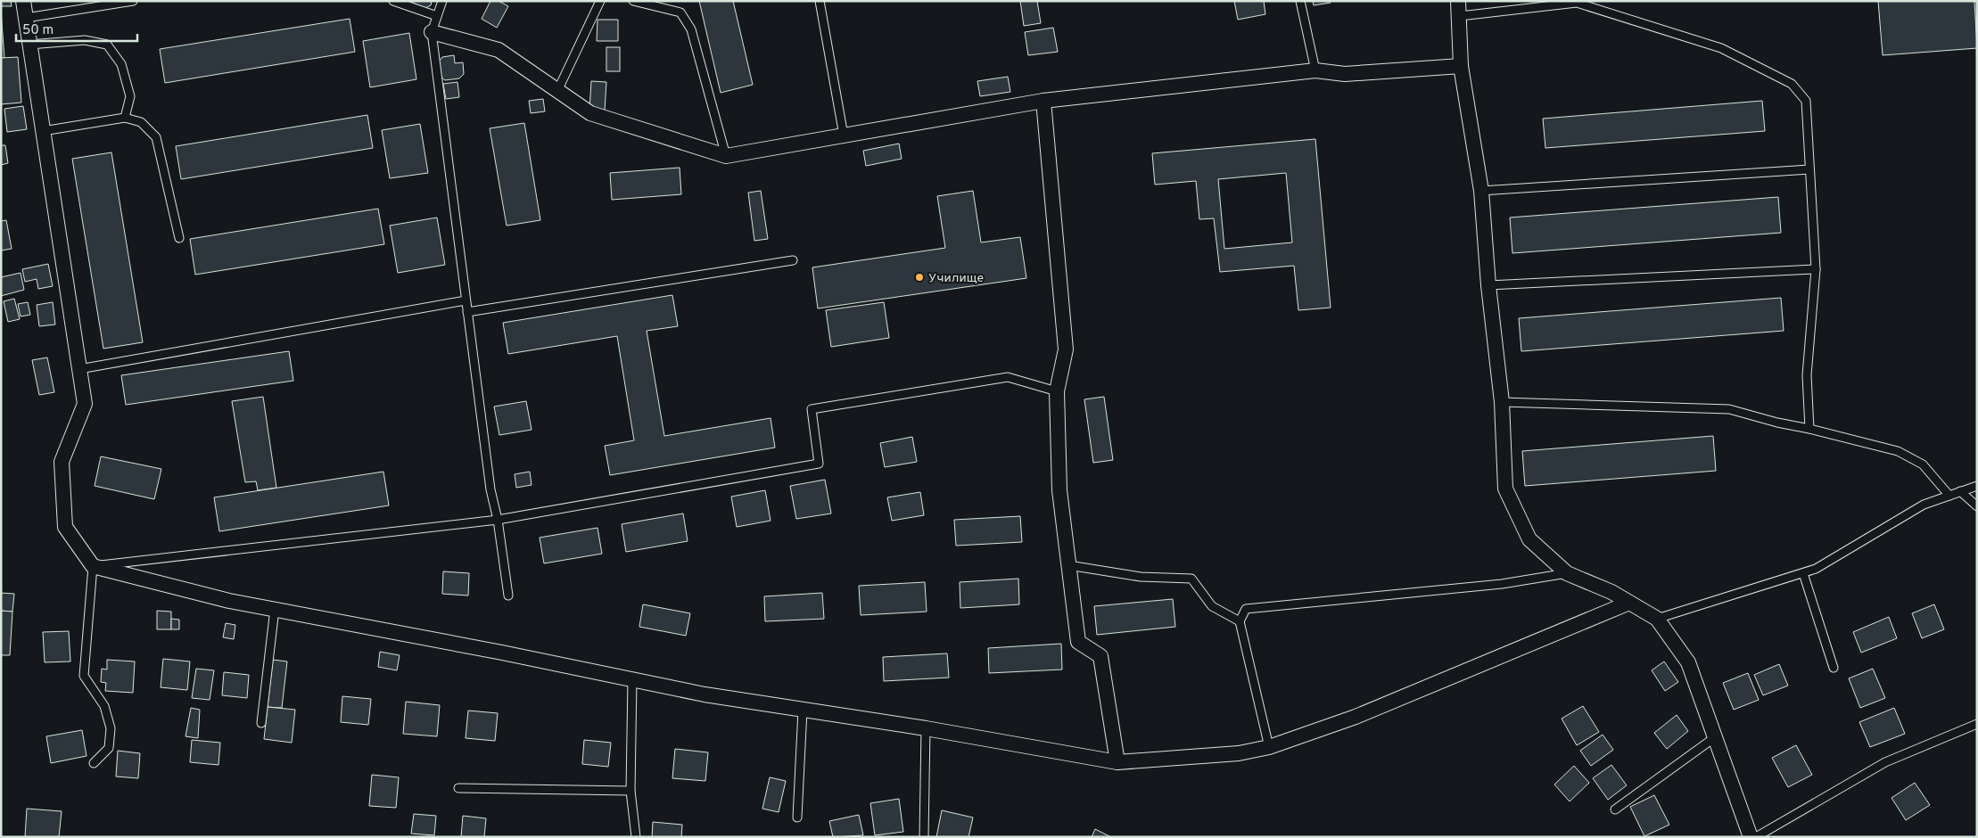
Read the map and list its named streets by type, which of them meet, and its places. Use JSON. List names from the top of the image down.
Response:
{
  "places": ["Училище"],
  "scale_bar": "50 m"
}
